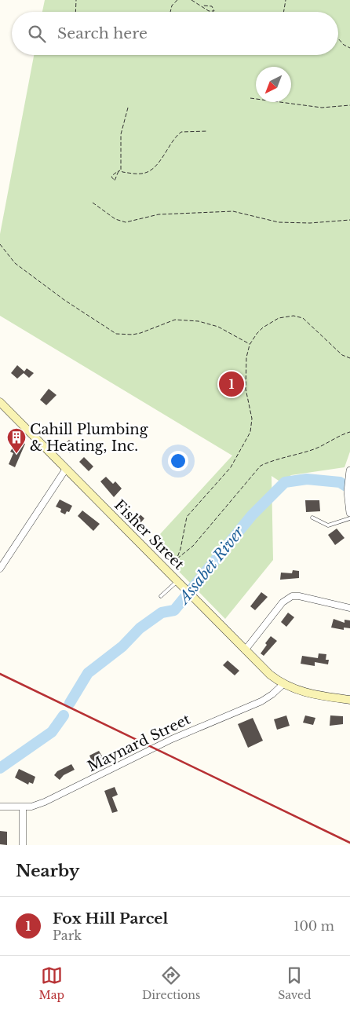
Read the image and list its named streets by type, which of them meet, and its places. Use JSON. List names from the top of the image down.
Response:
{
  "streets": {
    "main road": ["Fisher Street"],
    "street": ["Maynard Street"]
  },
  "crossings": [
    ["Fisher Street", "Maynard Street"]
  ],
  "water": ["Assabet River"],
  "places": {
    "building": ["Cahill Plumbing & Heating, Inc."]
  },
  "north": "bottom left",
  "page": {
    "search": "Search here",
    "pins": "1",
    "heading": "Nearby",
    "list": [
      {
        "mark": "1",
        "name": "Fox Hill Parcel",
        "note": "Park",
        "value": "100 m"
      }
    ],
    "nav": ["Map", "Directions", "Saved"]
  }
}
